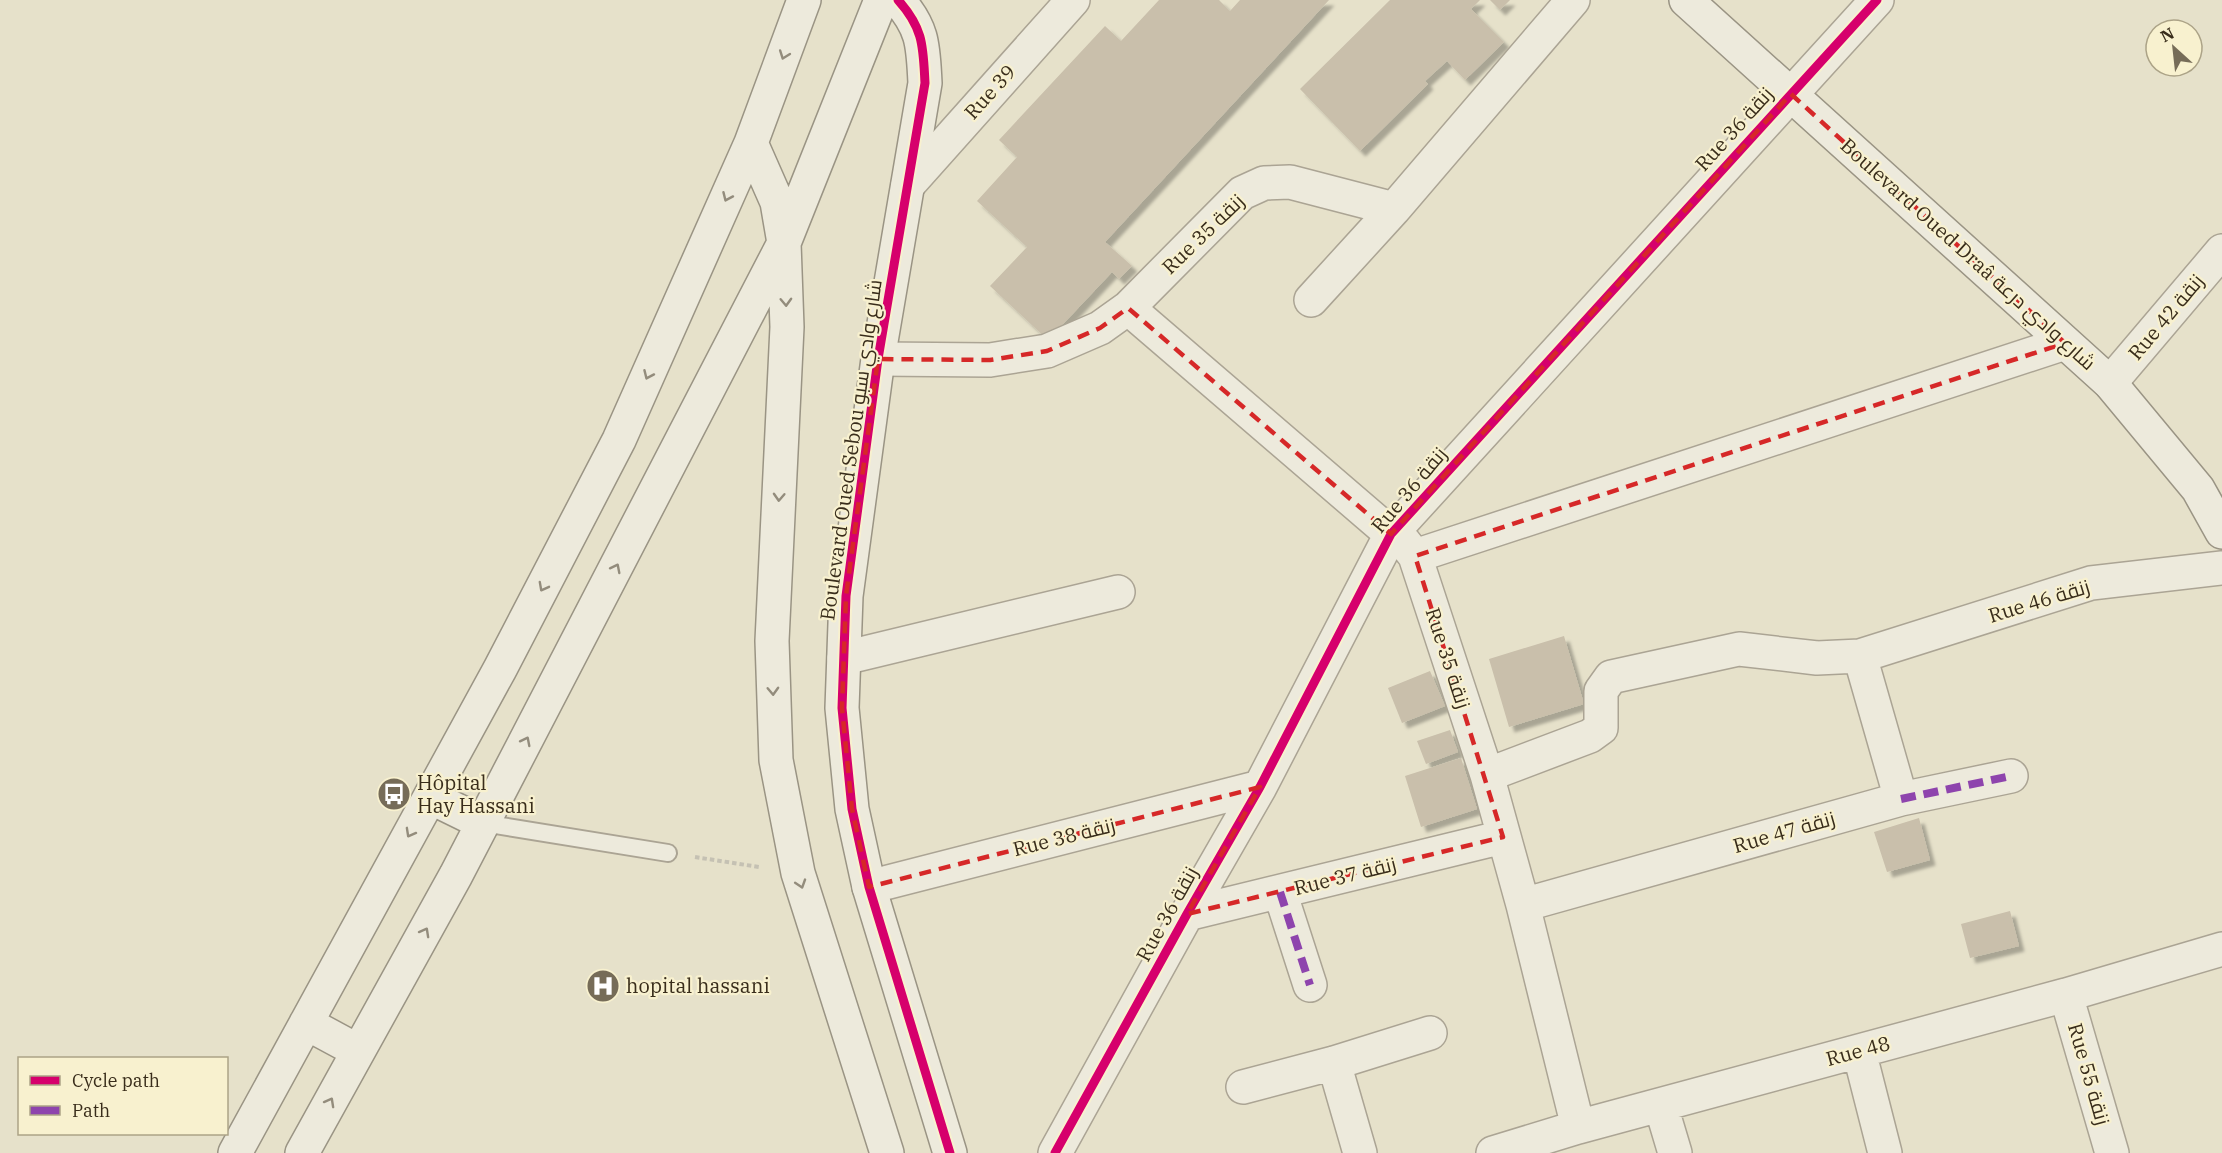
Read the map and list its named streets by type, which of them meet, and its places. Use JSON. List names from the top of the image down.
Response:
{
  "streets": {
    "street": [
      "Rue 39",
      "Rue 36 زنقة",
      "Rue 35 زنقة",
      "Boulevard Oued Draâ شارع وادي درعة",
      "Rue 42 زنقة",
      "Boulevard Oued Sebou شارع وادي سبو",
      "Rue 46 زنقة",
      "Rue 47 زنقة",
      "Rue 38 زنقة",
      "Rue 37 زنقة",
      "Rue 48",
      "Rue 55 زنقة"
    ]
  },
  "crossings": [
    ["Rue 39", "Boulevard Oued Sebou شارع وادي سبو"],
    ["Rue 36 زنقة", "Rue 35 زنقة"],
    ["Rue 36 زنقة", "Boulevard Oued Draâ شارع وادي درعة"],
    ["Rue 36 زنقة", "Rue 38 زنقة"],
    ["Rue 36 زنقة", "Rue 37 زنقة"],
    ["Rue 35 زنقة", "Boulevard Oued Sebou شارع وادي سبو"],
    ["Rue 35 زنقة", "Rue 46 زنقة"],
    ["Rue 35 زنقة", "Rue 47 زنقة"],
    ["Rue 35 زنقة", "Rue 37 زنقة"],
    ["Rue 35 زنقة", "Rue 48"],
    ["Boulevard Oued Draâ شارع وادي درعة", "Rue 42 زنقة"],
    ["Boulevard Oued Sebou شارع وادي سبو", "Rue 38 زنقة"],
    ["Rue 48", "Rue 55 زنقة"]
  ],
  "places": {
    "bus stop": ["Hôpital Hay Hassani"],
    "hospital": ["hopital hassani"]
  },
  "legend": ["Cycle path", "Path"],
  "north": "top left"
}
